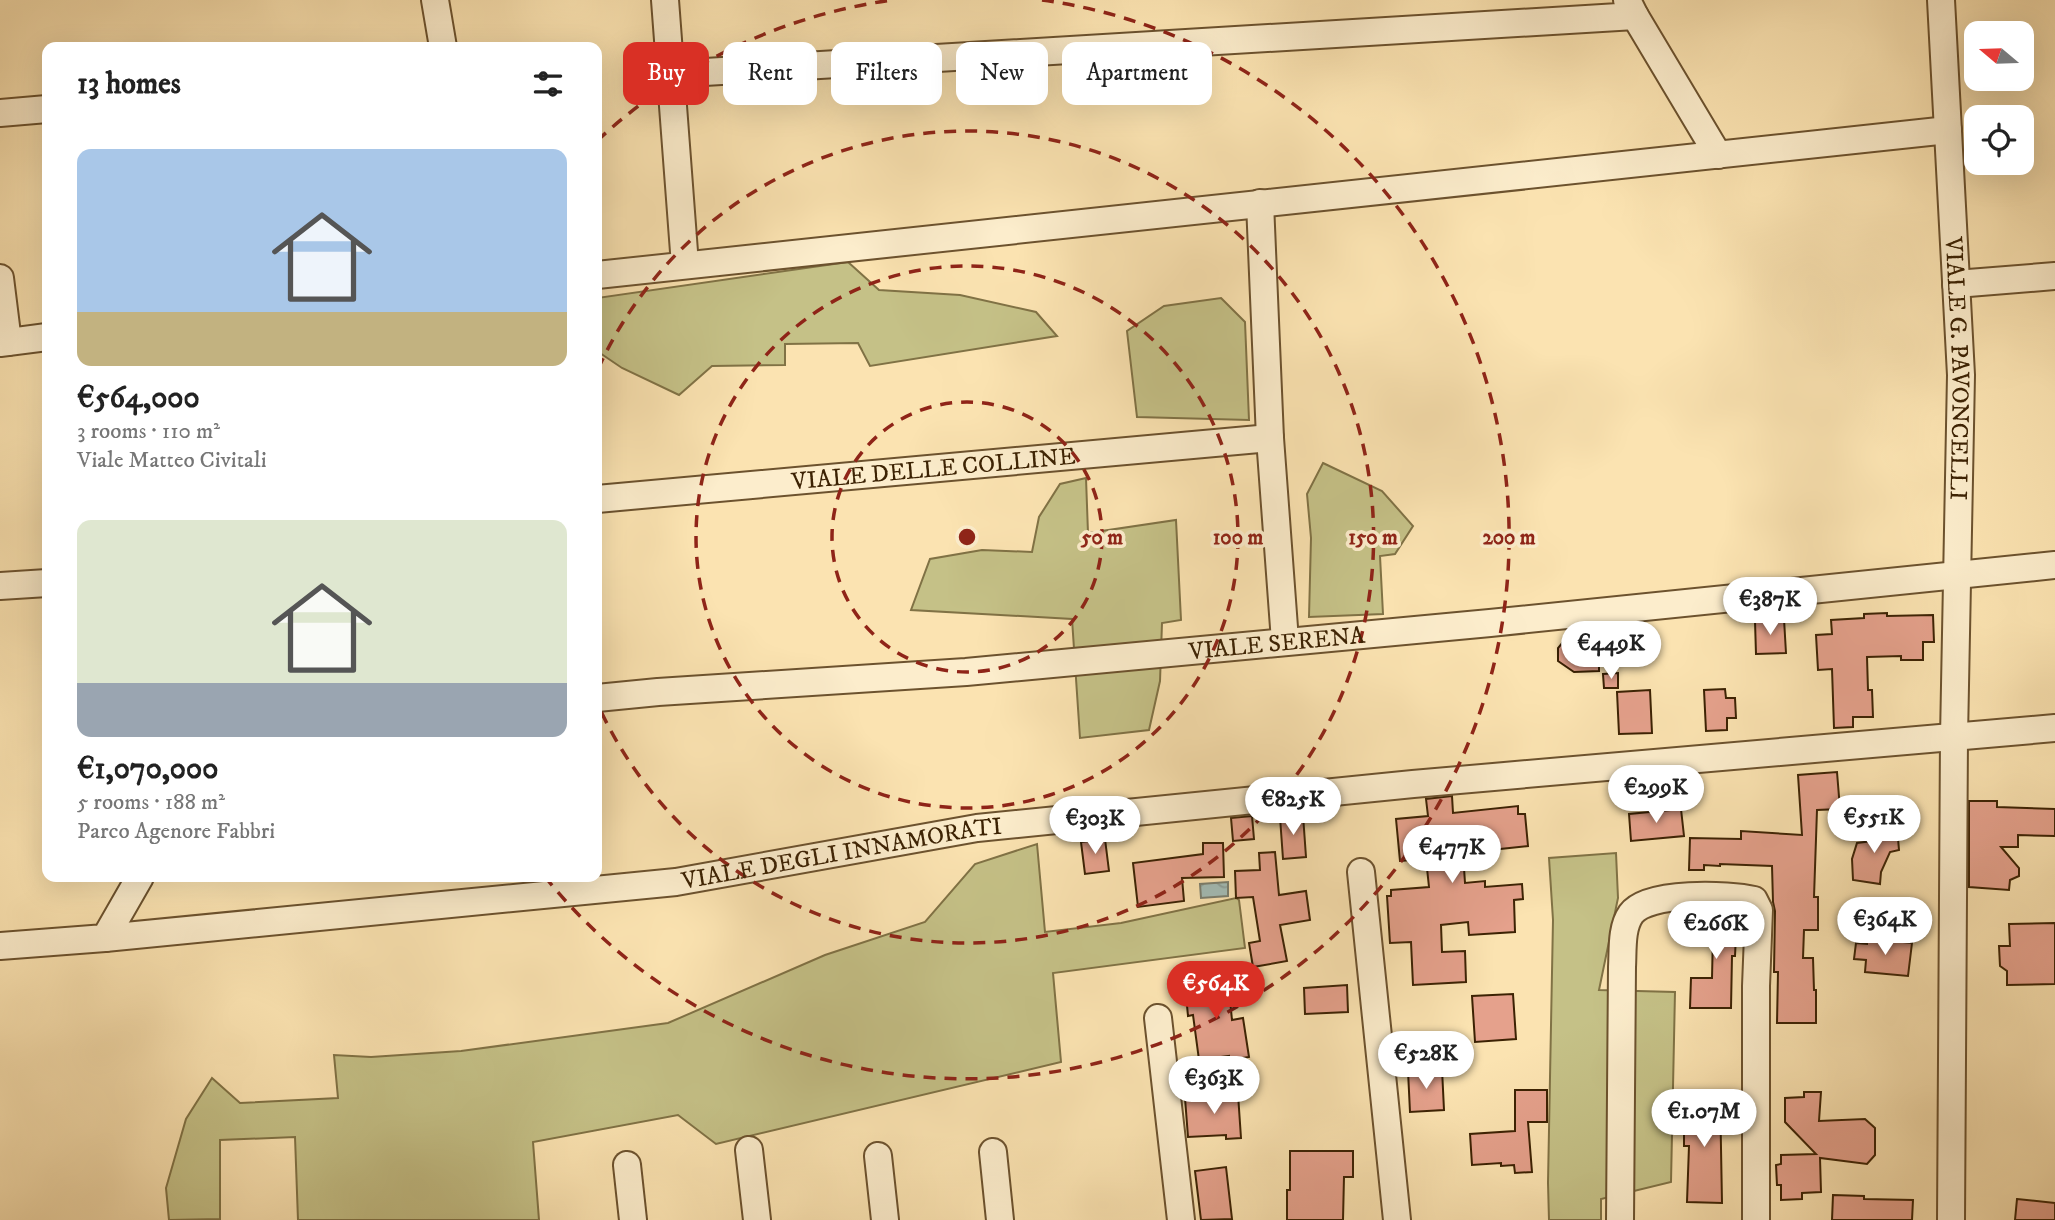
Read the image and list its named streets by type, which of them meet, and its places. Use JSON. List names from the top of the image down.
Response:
{
  "streets": {
    "street": [
      "VIALE G. PAVONCELLI",
      "VIALE DELLE COLLINE",
      "VIALE SERENA",
      "VIALE DEGLI INNAMORATI"
    ]
  },
  "crossings": [
    ["VIALE G. PAVONCELLI", "VIALE SERENA"],
    ["VIALE G. PAVONCELLI", "VIALE DEGLI INNAMORATI"]
  ],
  "north": "left",
  "page": {
    "chip": [
      "Buy",
      "Rent",
      "Filters",
      "New",
      "Apartment"
    ],
    "heading": "13 homes",
    "list": [
      {
        "name": "€564,000",
        "note": "3 rooms · 110 m² · Viale Matteo Civitali"
      },
      {
        "name": "€1,070,000",
        "note": "5 rooms · 188 m² · Parco Agenore Fabbri"
      }
    ],
    "price": [
      "€387K",
      "€449K",
      "€299K",
      "€825K",
      "€551K",
      "€303K",
      "€477K",
      "€364K",
      "€266K",
      "€564K",
      "€528K",
      "€363K",
      "€1.07M"
    ]
  },
  "rings": [
    "50 m",
    "100 m",
    "150 m",
    "200 m"
  ]
}
